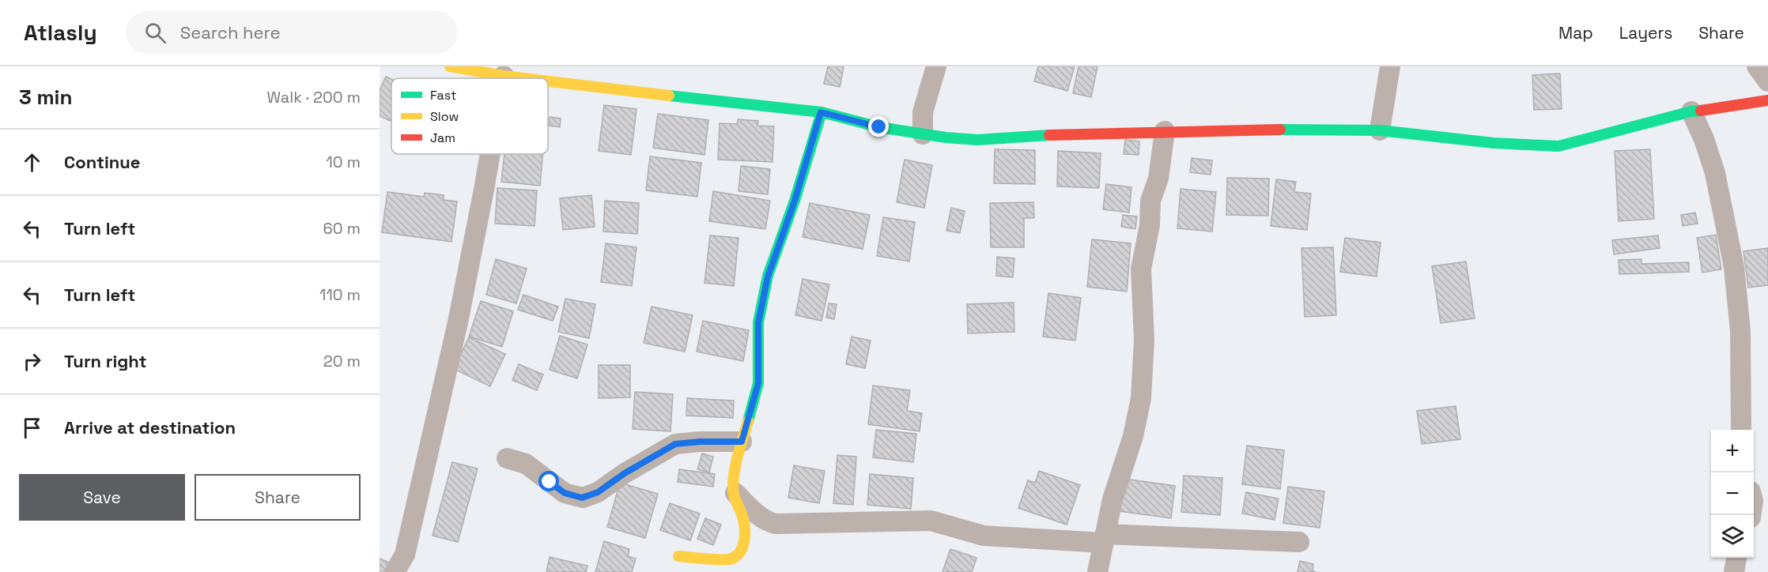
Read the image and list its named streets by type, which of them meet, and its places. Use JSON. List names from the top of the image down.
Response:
{
  "legend": ["Fast", "Slow", "Jam"],
  "page": {
    "header": "Atlasly",
    "search": "Search here",
    "nav": ["Map", "Layers", "Share"],
    "heading": ["3 min", "Walk · 200 m"],
    "list": [
      ["Continue", "10 m"],
      ["Turn left", "60 m"],
      ["Turn left", "110 m"],
      ["Turn right", "20 m"],
      "Arrive at destination"
    ],
    "map_buttons": ["+", "−"],
    "buttons": ["Save", "Share"]
  }
}
